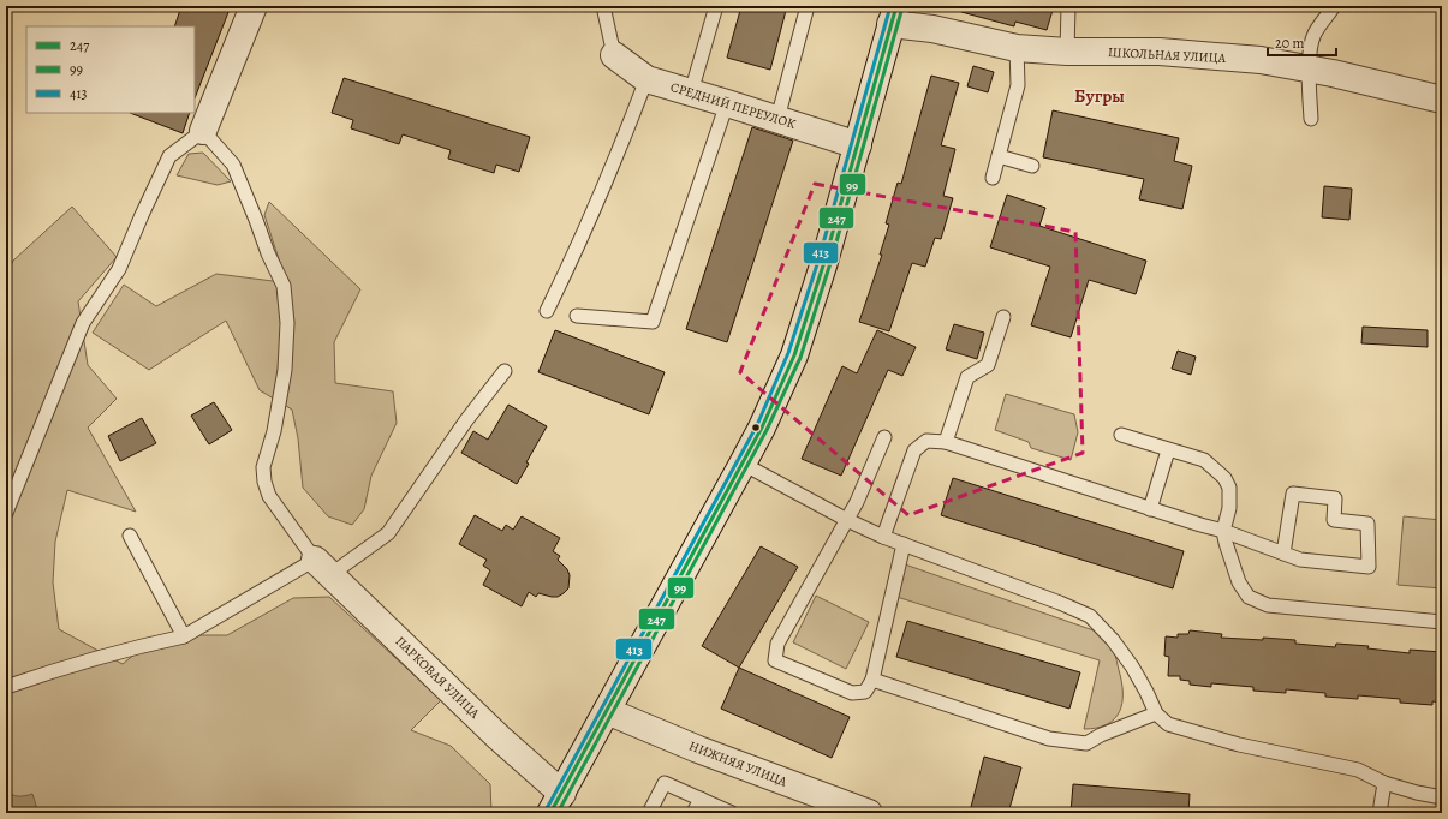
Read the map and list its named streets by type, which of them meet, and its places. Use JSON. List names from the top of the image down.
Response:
{
  "streets": {
    "street": [
      "ШКОЛЬНАЯ УЛИЦА",
      "СРЕДНИЙ ПЕРЕУЛОК",
      "ПАРКОВАЯ УЛИЦА",
      "НИЖНЯЯ УЛИЦА"
    ]
  },
  "districts": ["Бугры"],
  "lines": ["transit line 247", "transit line 413", "transit line 99"],
  "legend": ["247", "99", "413"],
  "scale_bar": "20 m"
}
